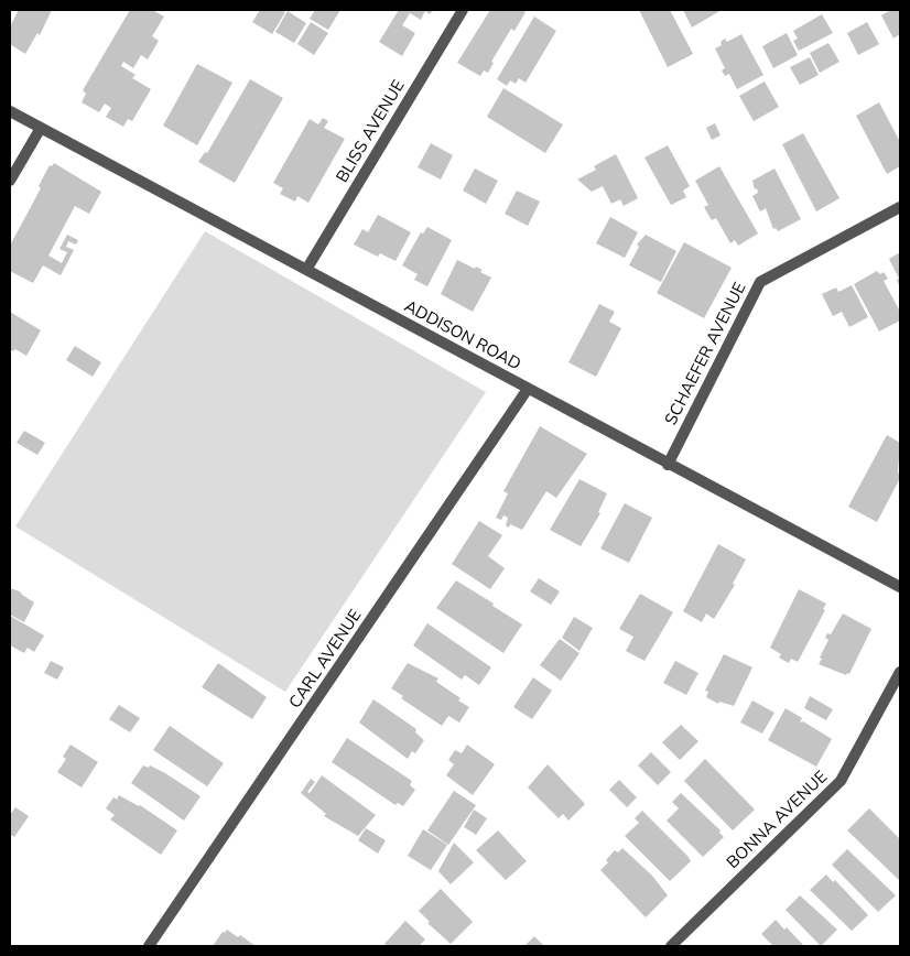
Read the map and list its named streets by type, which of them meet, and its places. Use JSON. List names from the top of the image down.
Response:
{
  "streets": {
    "street": [
      "BLISS AVENUE",
      "ADDISON ROAD",
      "SCHAEFER AVENUE",
      "CARL AVENUE",
      "BONNA AVENUE"
    ]
  },
  "crossings": [
    ["BLISS AVENUE", "ADDISON ROAD"],
    ["ADDISON ROAD", "SCHAEFER AVENUE"],
    ["ADDISON ROAD", "CARL AVENUE"]
  ]
}
